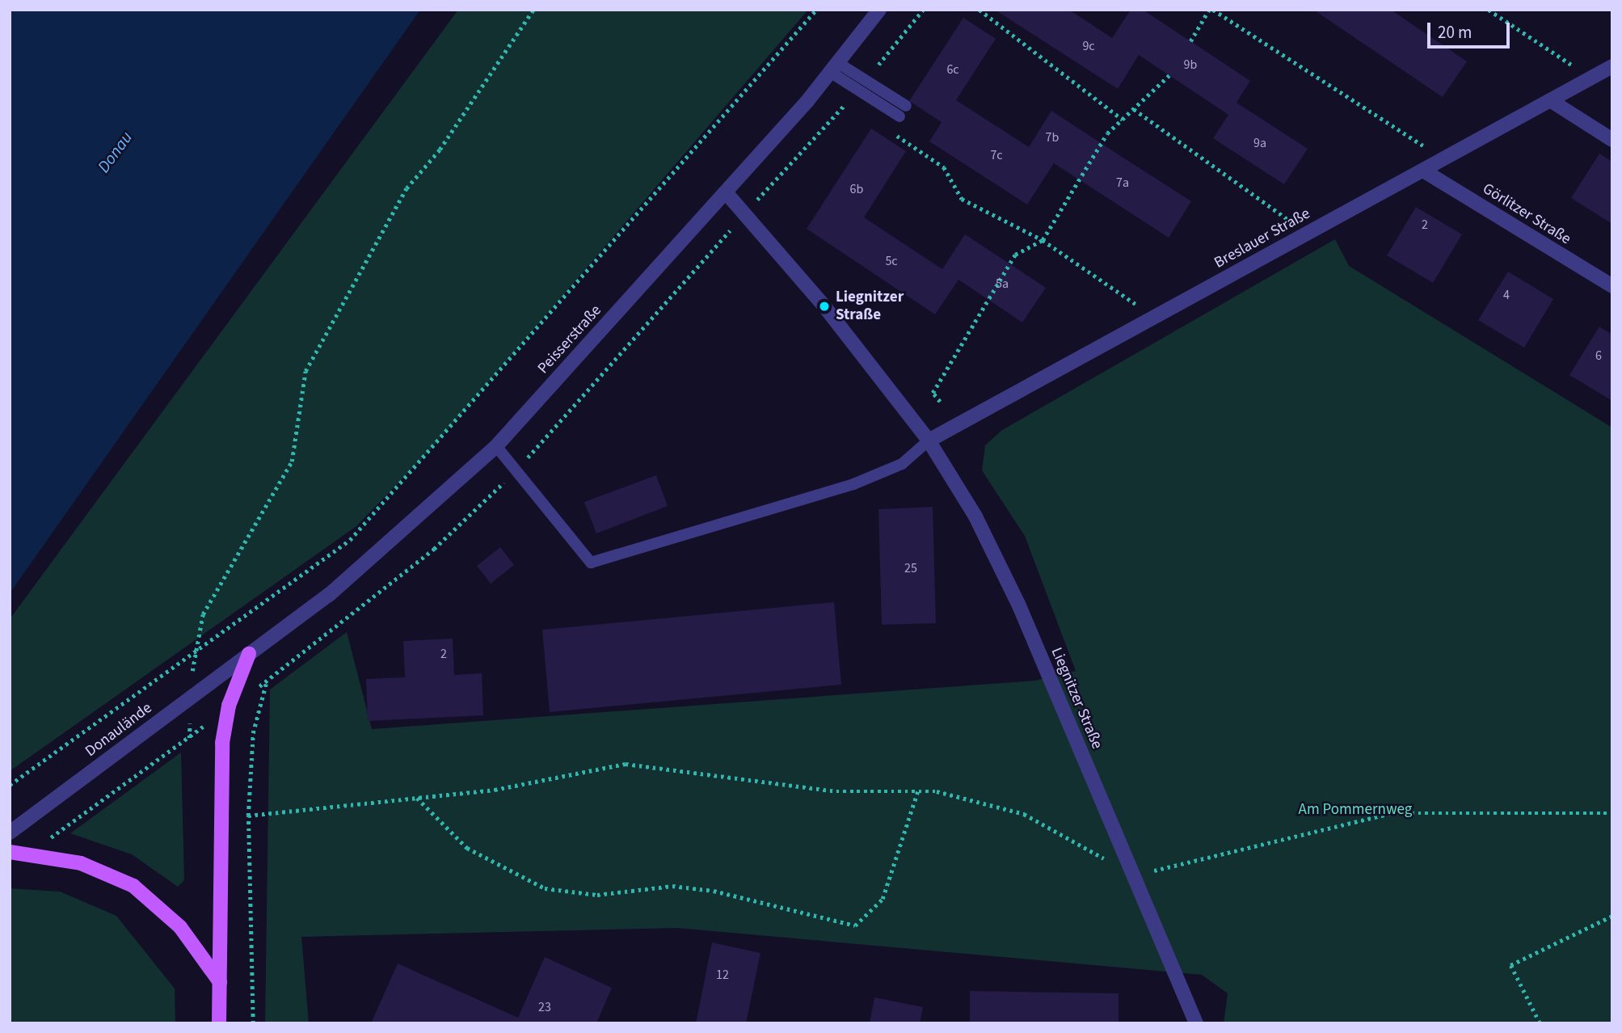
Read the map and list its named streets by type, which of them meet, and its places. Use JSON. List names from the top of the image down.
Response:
{
  "streets": {
    "street": [
      "Görlitzer Straße",
      "Breslauer Straße",
      "Peisserstraße",
      "Liegnitzer Straße",
      "Donaulände"
    ]
  },
  "crossings": [
    ["Görlitzer Straße", "Breslauer Straße"],
    ["Breslauer Straße", "Liegnitzer Straße"],
    ["Peisserstraße", "Liegnitzer Straße"],
    ["Peisserstraße", "Donaulände"]
  ],
  "water": ["Donau"],
  "parks": ["Am Pommernweg"],
  "places": ["Liegnitzer Straße"],
  "house_numbers": [
    "9c",
    "9b",
    "6c",
    "7b",
    "9a",
    "7c",
    "7a",
    "6b",
    "2",
    "5c",
    "5a",
    "4",
    "6",
    "25",
    "2",
    "12",
    "23"
  ],
  "scale_bar": "20 m"
}
